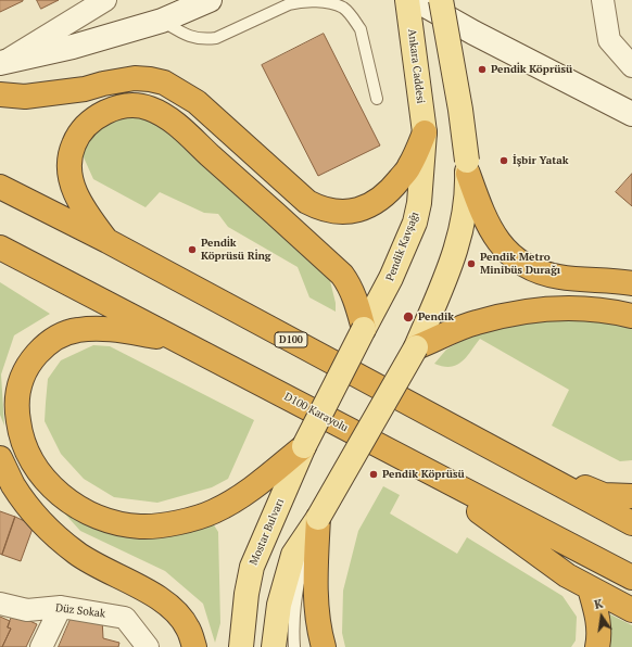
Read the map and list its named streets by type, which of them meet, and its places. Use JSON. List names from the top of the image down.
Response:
{
  "streets": {
    "highway": ["D100", "D100 Karayolu"],
    "main road": ["Ankara Caddesi", "Pendik Kavşağı", "Mostar Bulvarı"],
    "street": ["Düz Sokak"]
  },
  "crossings": [
    ["Ankara Caddesi", "Pendik Kavşağı"]
  ],
  "places": [
    "Pendi̇k Köprüsü",
    "İşbir Yatak",
    "Pendi̇k Köprüsü Ri̇ng",
    "Pendik Metro Minibüs Durağı",
    "Pendik",
    "Pendik Köprüsü"
  ],
  "north": "top"
}
